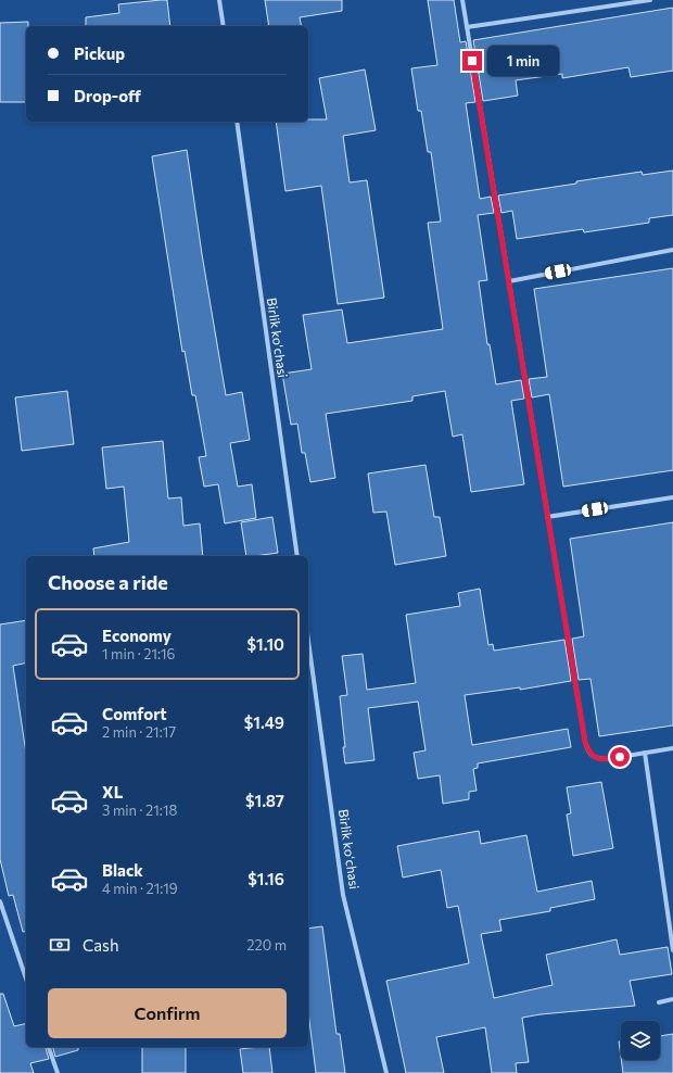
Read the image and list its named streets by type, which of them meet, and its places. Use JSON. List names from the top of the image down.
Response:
{
  "streets": {
    "street": ["Birlik koʻchasi"]
  },
  "page": {
    "banner": ["Pickup", "Drop-off"],
    "bubble": "1 min",
    "heading": "Choose a ride",
    "list": [
      {
        "name": "Economy",
        "note": "1 min · 21:16",
        "value": "$1.10"
      },
      {
        "name": "Comfort",
        "note": "2 min · 21:17",
        "value": "$1.49"
      },
      {
        "name": "XL",
        "note": "3 min · 21:18",
        "value": "$1.87"
      },
      {
        "name": "Black",
        "note": "4 min · 21:19",
        "value": "$1.16"
      }
    ],
    "pay": ["Cash", "220 m"],
    "buttons": "Confirm"
  }
}
